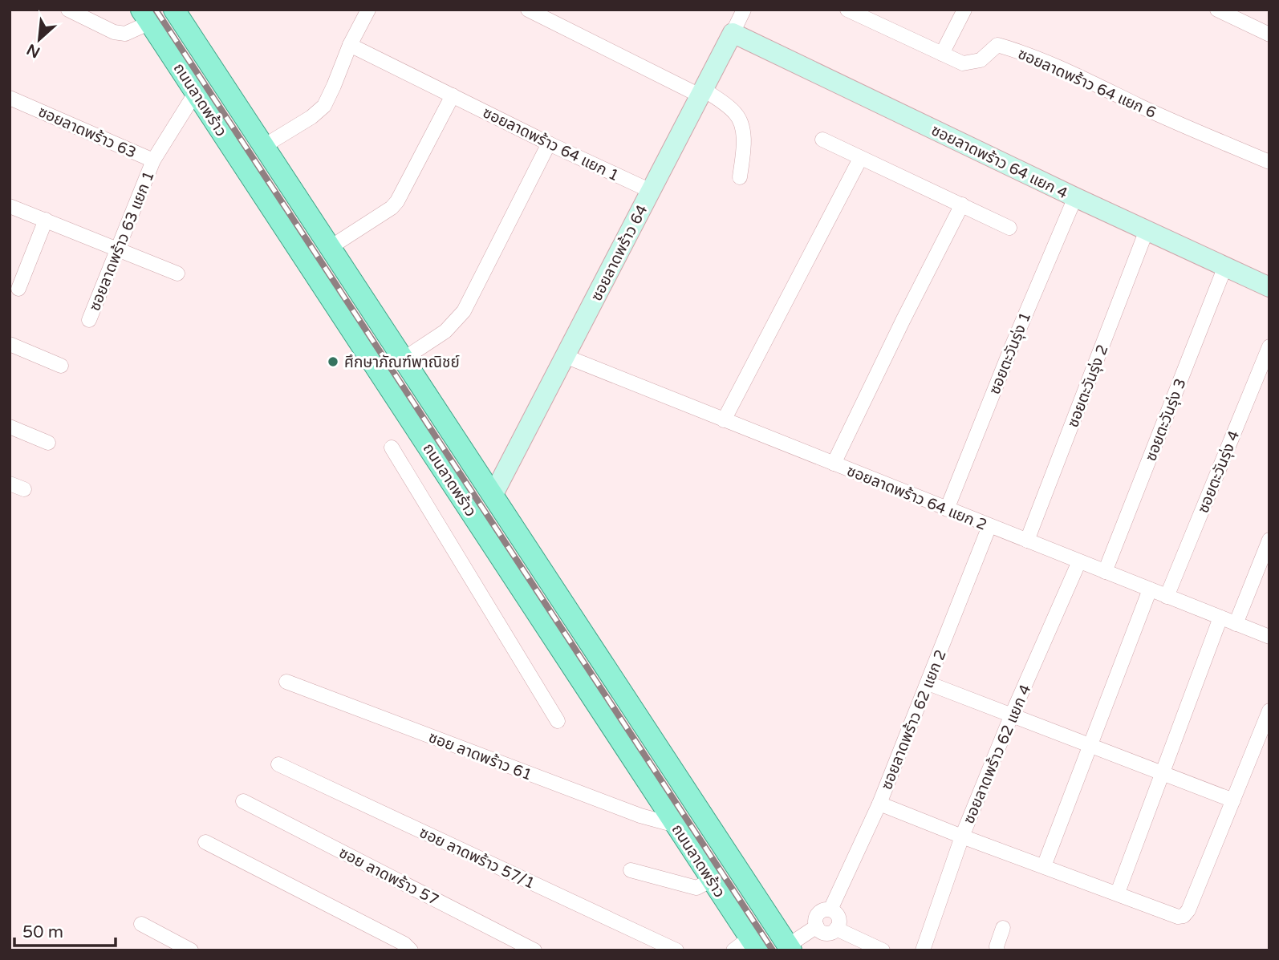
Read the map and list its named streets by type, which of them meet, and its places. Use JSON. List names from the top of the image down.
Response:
{
  "streets": {
    "main road": ["ถนนลาดพร้าว"],
    "street": [
      "ซอยลาดพร้าว 64 แยก 6",
      "ซอยลาดพร้าว 63",
      "ซอยลาดพร้าว 64 แยก 1",
      "ซอยลาดพร้าว 64 แยก 4",
      "ซอยลาดพร้าว 63 แยก 1",
      "ซอยลาดพร้าว 64",
      "ซอยตะวันรุ่ง 1",
      "ซอยตะวันรุ่ง 2",
      "ซอยตะวันรุ่ง 3",
      "ซอยตะวันรุ่ง 4",
      "ซอยลาดพร้าว 64 แยก 2",
      "ซอยลาดพร้าว 62 แยก 2",
      "ซอยลาดพร้าว 62 แยก 4",
      "ซอย ลาดพร้าว 61",
      "ซอย ลาดพร้าว 57/1",
      "ซอย ลาดพร้าว 57"
    ]
  },
  "crossings": [
    ["ถนนลาดพร้าว", "ซอยลาดพร้าว 63"],
    ["ถนนลาดพร้าว", "ซอยลาดพร้าว 64"],
    ["ถนนลาดพร้าว", "ซอย ลาดพร้าว 61"],
    ["ซอยลาดพร้าว 63", "ซอยลาดพร้าว 63 แยก 1"],
    ["ซอยลาดพร้าว 64 แยก 1", "ซอยลาดพร้าว 64"],
    ["ซอยลาดพร้าว 64 แยก 4", "ซอยลาดพร้าว 64"],
    ["ซอยลาดพร้าว 64 แยก 4", "ซอยตะวันรุ่ง 1"],
    ["ซอยลาดพร้าว 64 แยก 4", "ซอยตะวันรุ่ง 2"],
    ["ซอยลาดพร้าว 64 แยก 4", "ซอยตะวันรุ่ง 3"],
    ["ซอยลาดพร้าว 64", "ซอยลาดพร้าว 64 แยก 2"],
    ["ซอยตะวันรุ่ง 1", "ซอยลาดพร้าว 64 แยก 2"],
    ["ซอยตะวันรุ่ง 2", "ซอยลาดพร้าว 64 แยก 2"],
    ["ซอยตะวันรุ่ง 3", "ซอยลาดพร้าว 64 แยก 2"],
    ["ซอยตะวันรุ่ง 4", "ซอยลาดพร้าว 64 แยก 2"],
    ["ซอยลาดพร้าว 64 แยก 2", "ซอยลาดพร้าว 62 แยก 2"],
    ["ซอยลาดพร้าว 64 แยก 2", "ซอยลาดพร้าว 62 แยก 4"]
  ],
  "places": ["ศึกษาภัณฑ์พาณิชย์"],
  "scale_bar": "50 m",
  "north": "bottom left"
}
